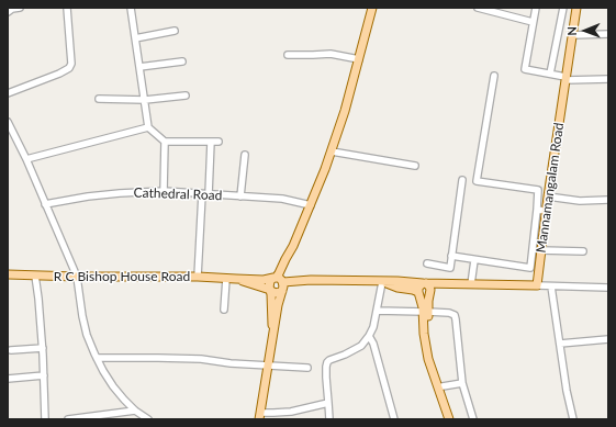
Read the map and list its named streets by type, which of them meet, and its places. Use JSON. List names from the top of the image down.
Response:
{
  "streets": {
    "main road": ["Mannamangalam Road", "R C Bishop House Road"],
    "street": ["Cathedral Road"]
  },
  "north": "left"
}
